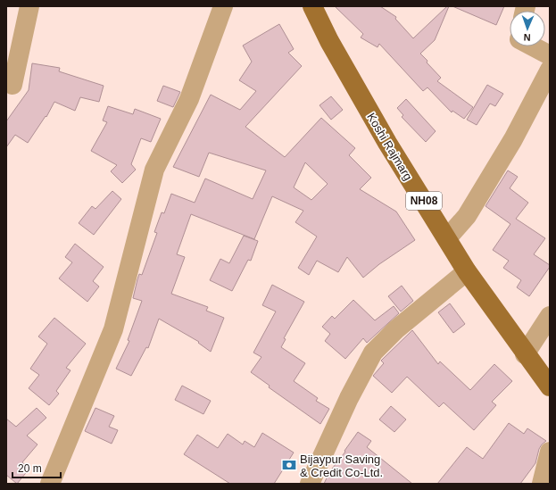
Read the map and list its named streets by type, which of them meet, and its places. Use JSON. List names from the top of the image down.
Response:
{
  "streets": {
    "main road": ["Koshi Rajmarg", "NH08"]
  },
  "places": {
    "bank": ["Bijaypur Saving & Credit Co-Ltd."]
  },
  "scale_bar": "20 m",
  "north": "bottom"
}
